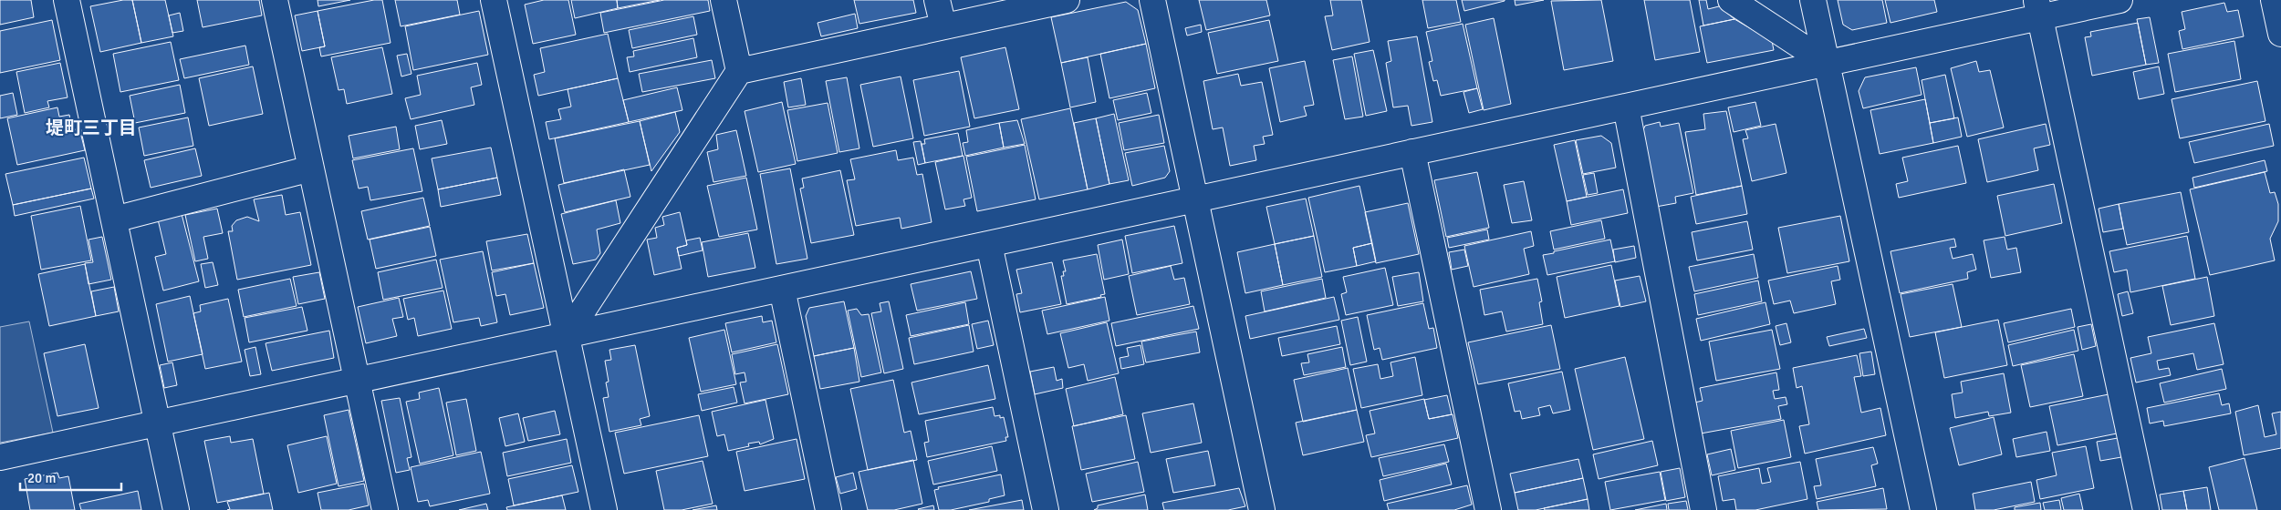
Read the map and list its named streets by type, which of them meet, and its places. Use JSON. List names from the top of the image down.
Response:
{
  "districts": ["堤町三丁目"],
  "scale_bar": "20 m"
}
